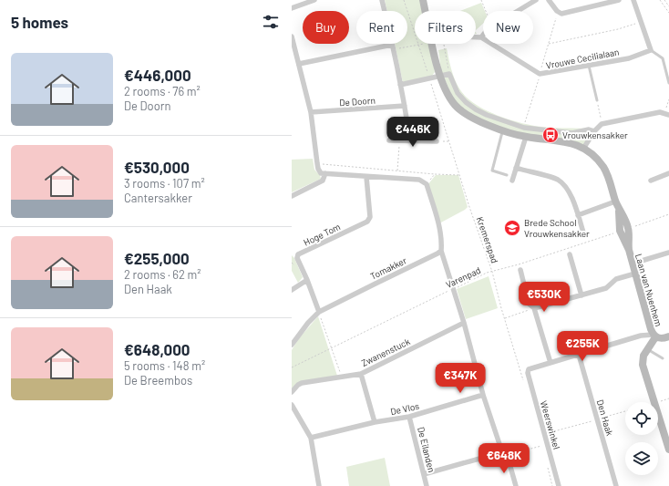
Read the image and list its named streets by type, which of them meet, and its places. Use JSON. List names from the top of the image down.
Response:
{
  "streets": {
    "street": [
      "Vrouwe Cecilialaan",
      "De Doorn",
      "Hoge Tom",
      "Tomakker",
      "Laan van Nuenhem",
      "Zwanenstuck",
      "De Vlos",
      "Den Haak",
      "Weerswinkel",
      "De Eilanden"
    ],
    "path": ["Kremerspad", "Varenpad"]
  },
  "crossings": [
    ["Hoge Tom", "Tomakker"],
    ["Kremerspad", "Varenpad"],
    ["Varenpad", "Laan van Nuenhem"],
    ["De Vlos", "De Eilanden"]
  ],
  "places": {
    "bus stop": ["Vrouwkensakker"],
    "school or university": ["Brede School Vrouwkensakker"]
  },
  "page": {
    "heading": "5 homes",
    "chip": [
      "Buy",
      "Rent",
      "Filters",
      "New"
    ],
    "list": [
      {
        "name": "€446,000",
        "note": "2 rooms · 76 m² · De Doorn"
      },
      {
        "name": "€530,000",
        "note": "3 rooms · 107 m² · Cantersakker"
      },
      {
        "name": "€255,000",
        "note": "2 rooms · 62 m² · Den Haak"
      },
      {
        "name": "€648,000",
        "note": "5 rooms · 148 m² · De Breembos"
      }
    ],
    "price": [
      "€446K",
      "€530K",
      "€255K",
      "€347K",
      "€648K"
    ]
  }
}
